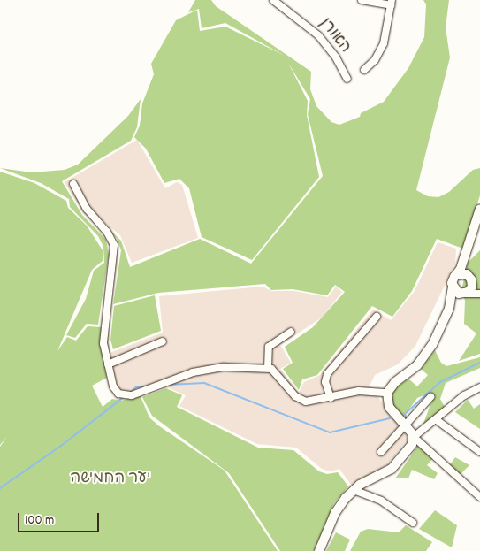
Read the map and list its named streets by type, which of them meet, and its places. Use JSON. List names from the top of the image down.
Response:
{
  "streets": {
    "street": ["האורן"]
  },
  "parks": ["יער החמישה"],
  "scale_bar": "100 m"
}
